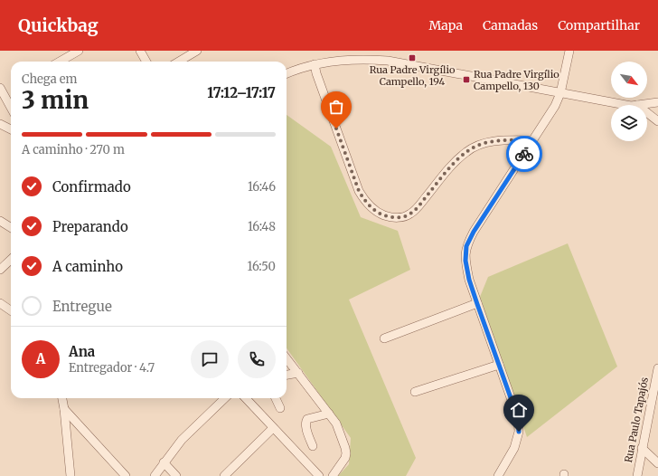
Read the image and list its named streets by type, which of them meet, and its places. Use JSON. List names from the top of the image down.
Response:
{
  "streets": {
    "street": ["Rua Paulo Tapajós"]
  },
  "places": {
    "transit": ["Rua Padre Virgílio Campello, 194", "Rua Padre Virgílio Campello, 130"]
  },
  "north": "bottom right",
  "page": {
    "header": "Quickbag",
    "nav": ["Mapa", "Camadas", "Compartilhar"],
    "heading": ["3 min", "Chega em", "17:12–17:17"],
    "panel": ["Ana", "Entregador · 4.7"],
    "bar": "A caminho · 270 m",
    "list": [
      ["Confirmado", "16:46"],
      ["Preparando", "16:48"],
      ["A caminho", "16:50"],
      "Entregue"
    ],
    "round": "A"
  }
}
